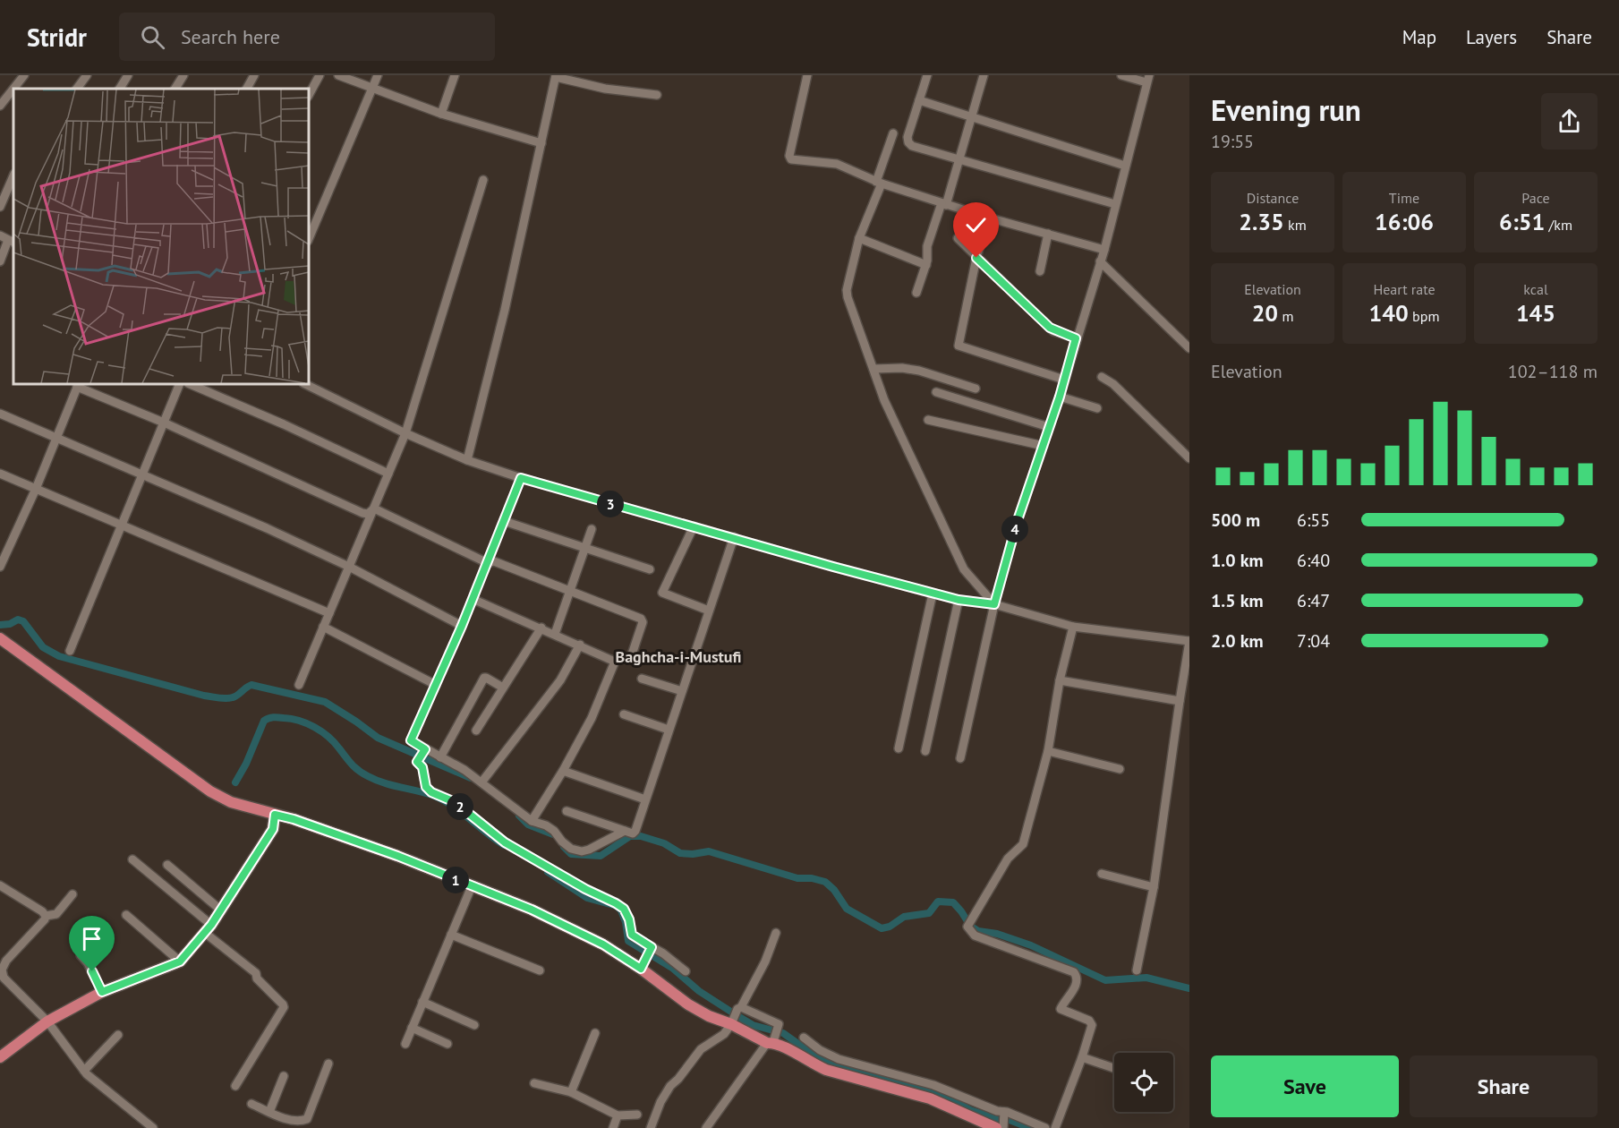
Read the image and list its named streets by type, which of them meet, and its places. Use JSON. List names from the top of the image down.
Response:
{
  "districts": ["Baghcha-i-Mustufi"],
  "page": {
    "header": "Stridr",
    "search": "Search here",
    "nav": ["Map", "Layers", "Share"],
    "heading": ["Evening run", "19:55"],
    "stats": [
      ["Distance", "2.35 km"],
      ["Time", "16:06"],
      ["Pace", "6:51 /km"],
      ["Elevation", "20 m"],
      ["Heart rate", "140 bpm"],
      ["kcal", "145"]
    ],
    "chart": ["Elevation", "102–118 m"],
    "pins": [
      "3",
      "4",
      "2",
      "1"
    ],
    "list": [
      {
        "name": "500 m",
        "note": "6:55"
      },
      {
        "name": "1.0 km",
        "note": "6:40"
      },
      {
        "name": "1.5 km",
        "note": "6:47"
      },
      {
        "name": "2.0 km",
        "note": "7:04"
      }
    ],
    "buttons": ["Save", "Share"]
  }
}
